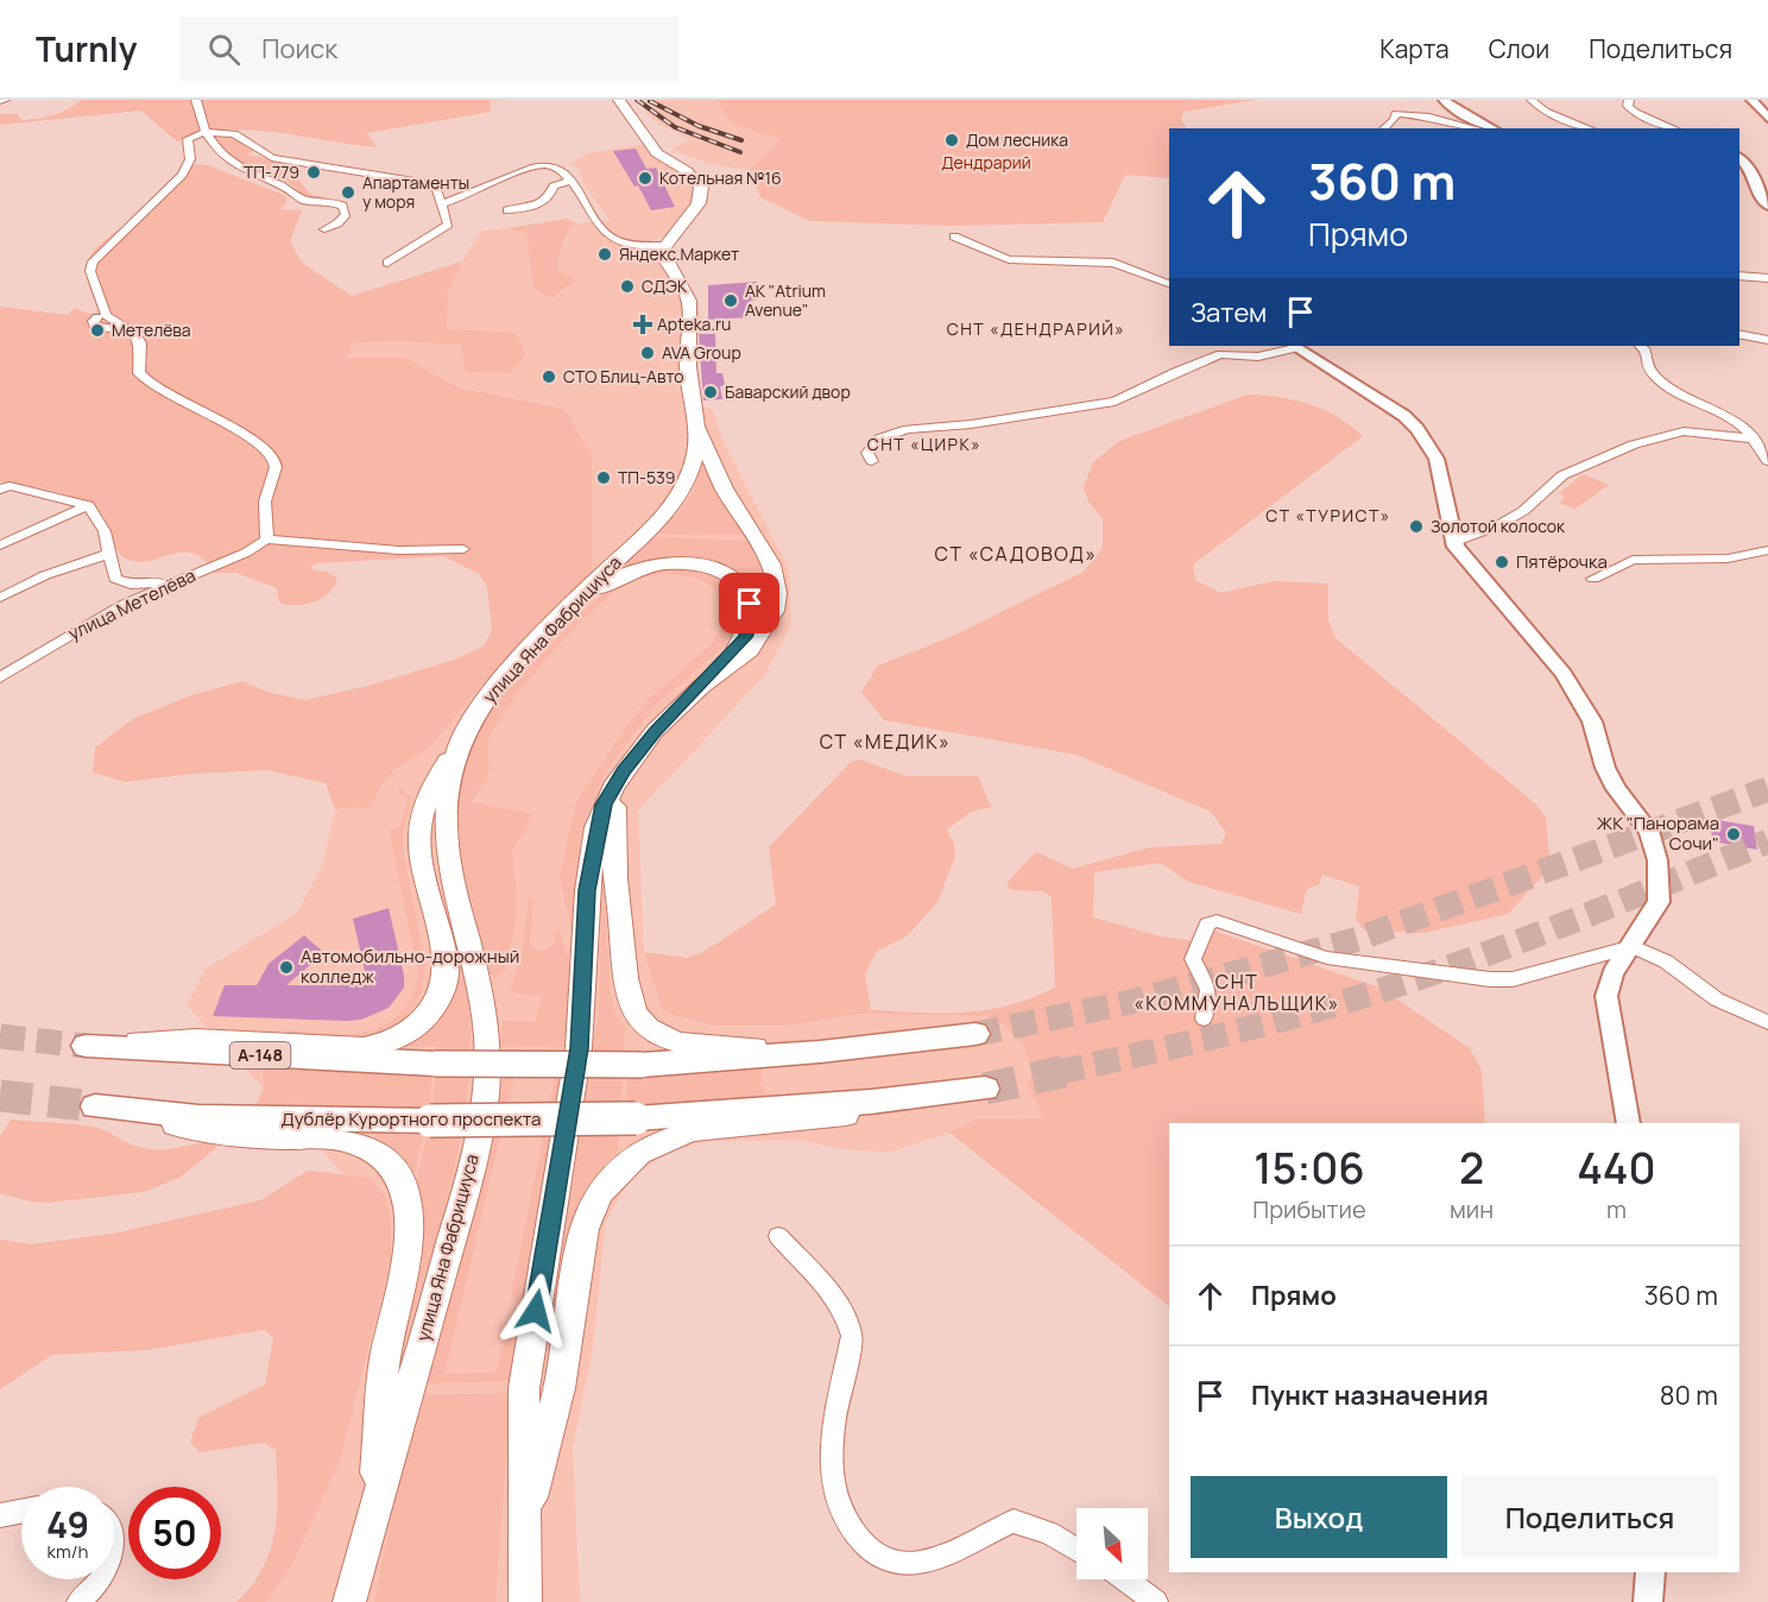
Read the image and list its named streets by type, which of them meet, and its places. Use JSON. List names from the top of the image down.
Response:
{
  "streets": {
    "main road": ["улица Яна Фабрициуса", "А-148", "Дублёр Курортного проспекта"],
    "street": ["улица Метелёва"]
  },
  "crossings": [
    ["улица Яна Фабрициуса", "А-148"],
    ["А-148", "Дублёр Курортного проспекта"]
  ],
  "districts": [
    "СНТ «ДЕНДРАРИЙ»",
    "СНТ «ЦИРК»",
    "СТ «ТУРИСТ»",
    "СТ «САДОВОД»",
    "СТ «МЕДИК»",
    "СНТ «КОММУНАЛЬЩИК»"
  ],
  "parks": ["Дендрарий"],
  "places": {
    "other": [
      "Дом лесника",
      "ТП-779",
      "Котельная №16",
      "Апартаменты у моря",
      "Яндекс.Маркет",
      "СДЭК",
      "АК \"Atrium Avenue\"",
      "Метелёва",
      "AVA Group",
      "СТО Блиц-Авто",
      "Баварский двор",
      "ТП-539",
      "Золотой колосок",
      "Пятёрочка",
      "ЖК \"Панорама Сочи\"",
      "Автомобильно-дорожный колледж"
    ],
    "health": ["Apteka.ru"]
  },
  "north": "bottom right",
  "page": {
    "header": "Turnly",
    "search": "Поиск",
    "nav": ["Карта", "Слои", "Поделиться"],
    "turn": ["360 m", "Прямо"],
    "then": "Затем",
    "eta": [
      "15:06",
      "Прибытие",
      "2",
      "мин",
      "440",
      "m"
    ],
    "list": [
      {
        "name": "Прямо",
        "value": "360 m"
      },
      {
        "name": "Пункт назначения",
        "value": "80 m"
      }
    ],
    "buttons": ["Выход", "Поделиться"],
    "speed": "49 km/h",
    "limit": "50"
  }
}
